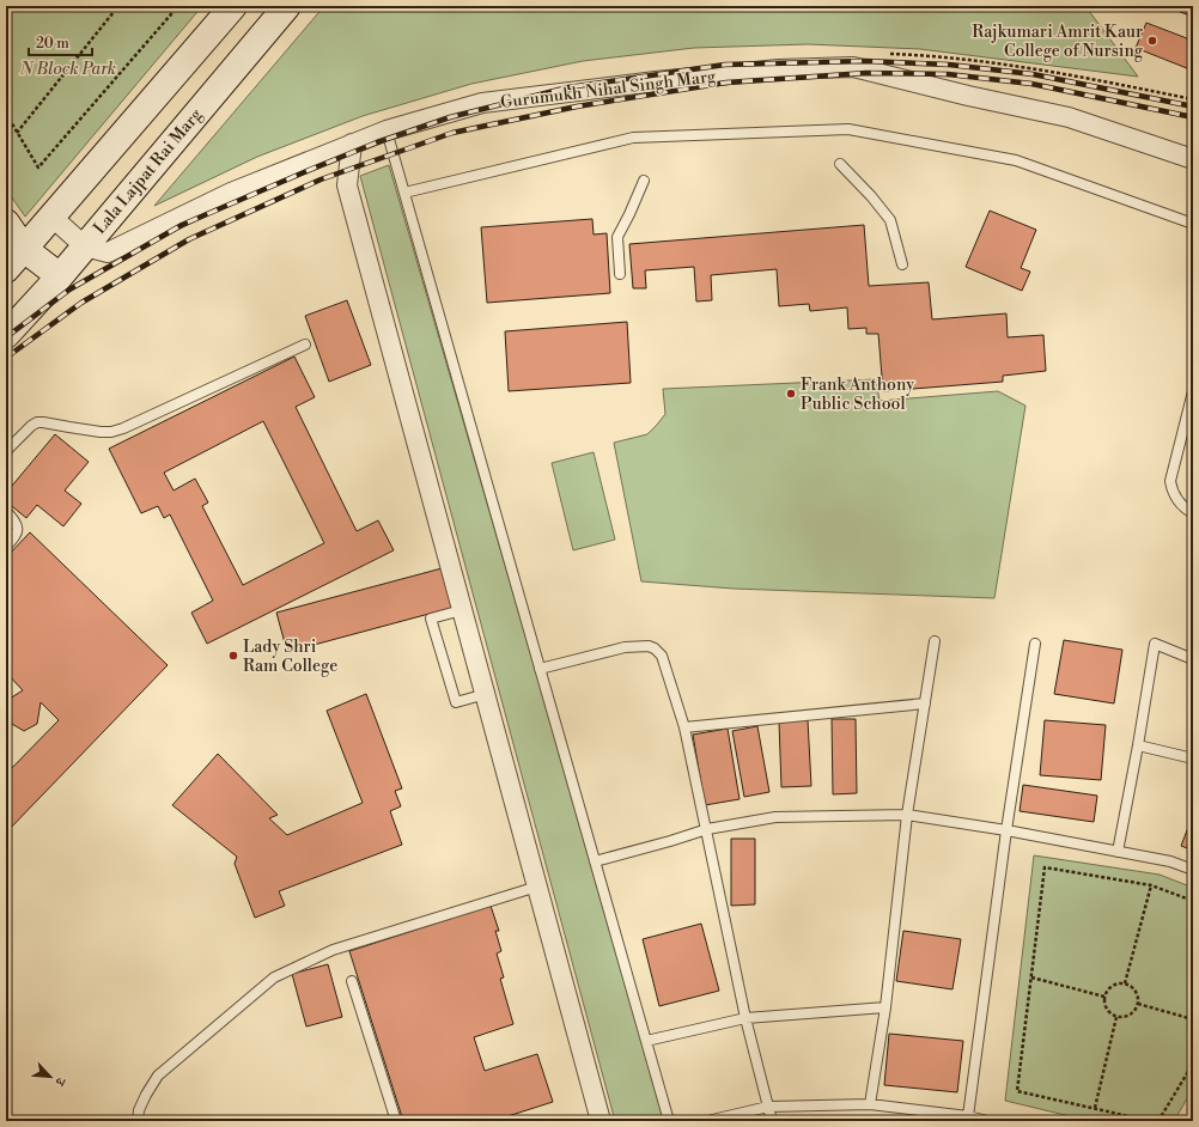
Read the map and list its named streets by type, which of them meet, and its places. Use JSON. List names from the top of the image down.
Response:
{
  "streets": {
    "main road": ["Lala Lajpat Rai Marg"],
    "street": ["Gurumukh Nihal Singh Marg"]
  },
  "crossings": [
    ["Gurumukh Nihal Singh Marg", "Lala Lajpat Rai Marg"]
  ],
  "parks": ["N Block Park"],
  "places": ["Rajkumari Amrit Kaur College of Nursing", "Frank Anthony Public School", "Lady Shri Ram College"],
  "scale_bar": "20 m",
  "north": "bottom right"
}
